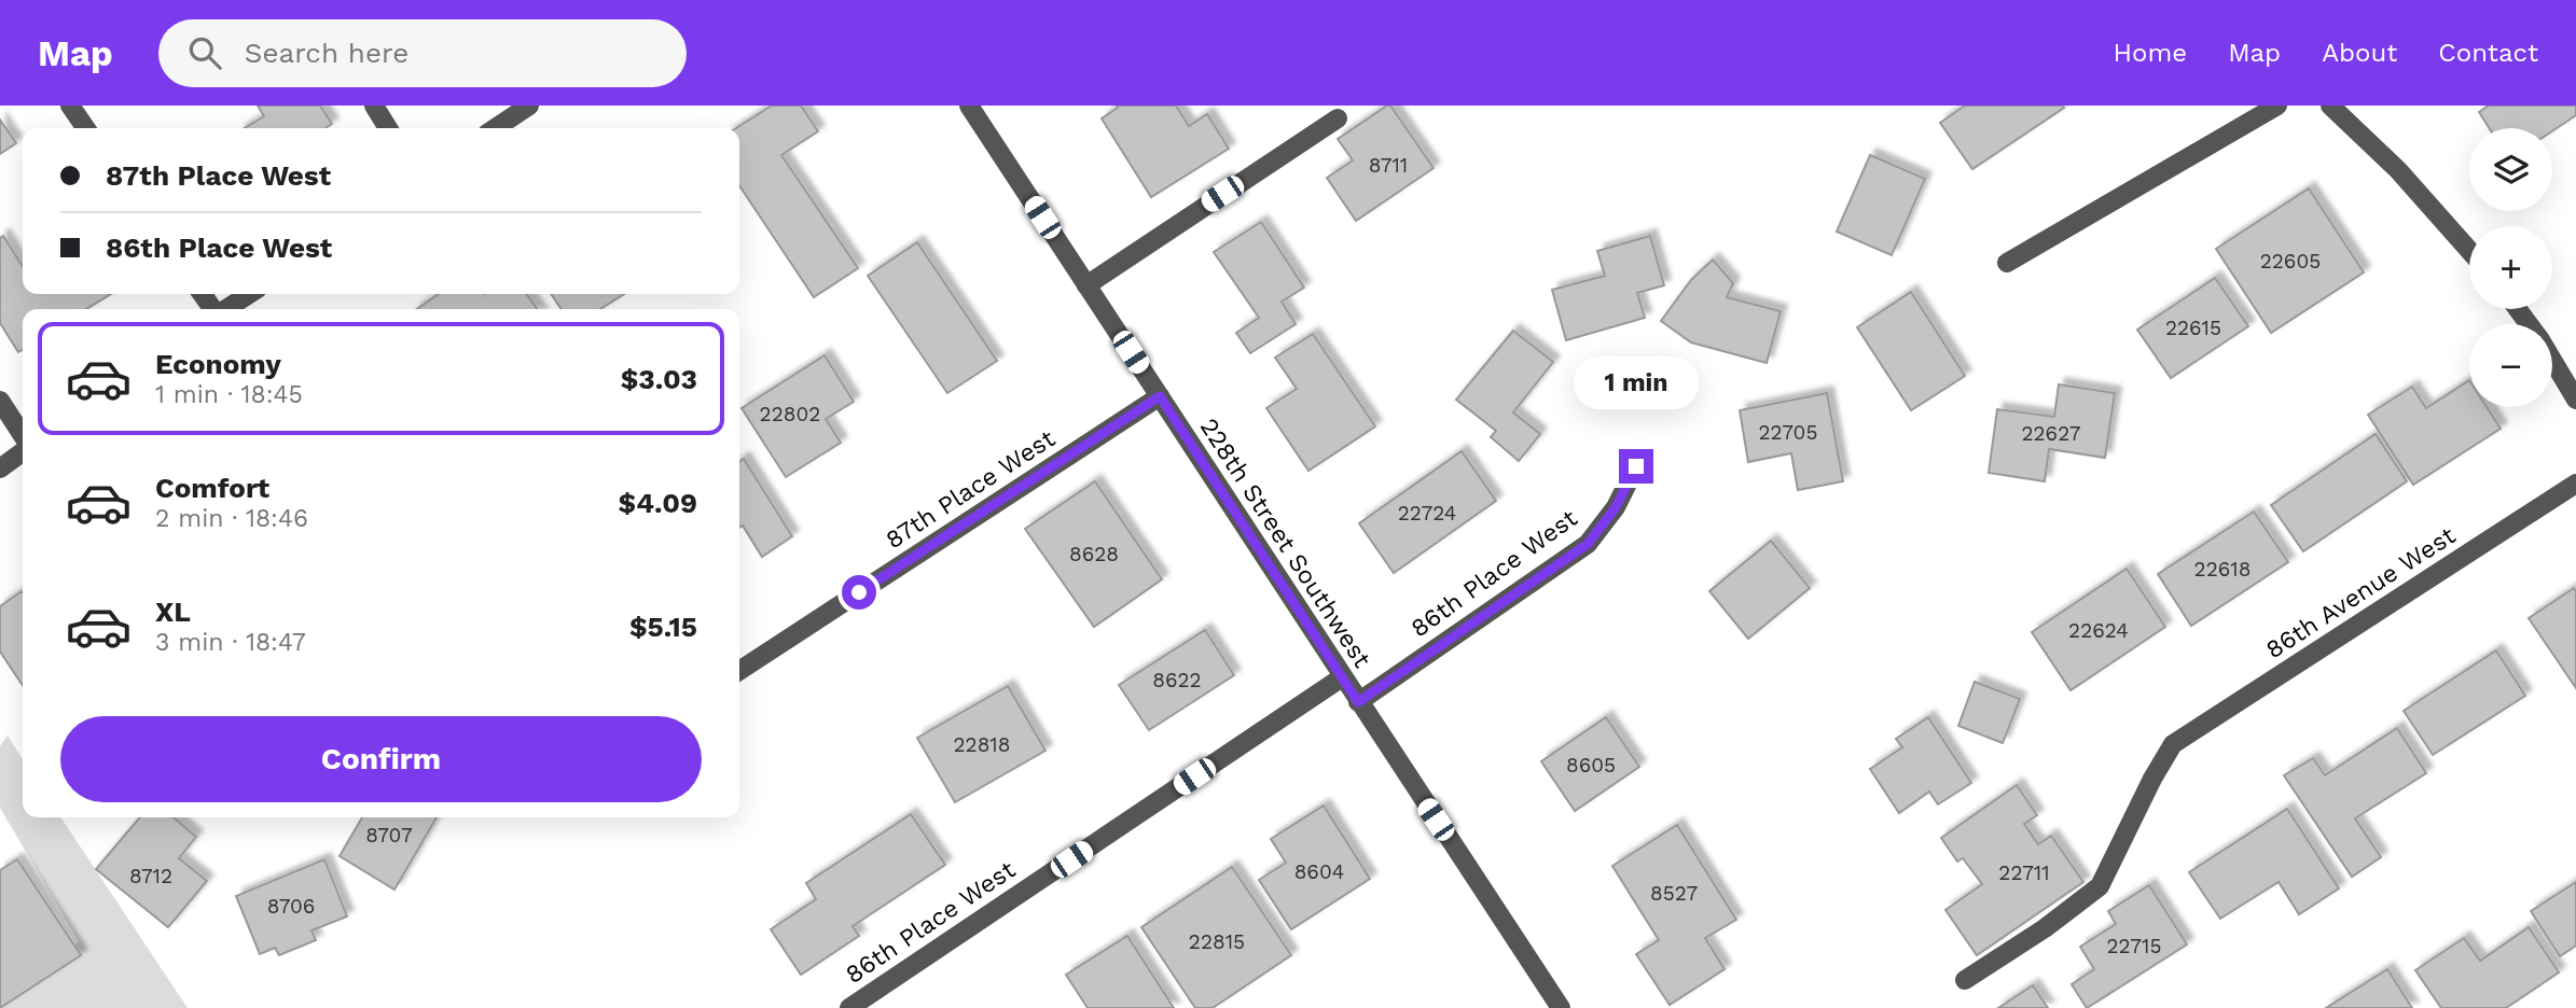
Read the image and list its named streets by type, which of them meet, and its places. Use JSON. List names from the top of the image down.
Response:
{
  "streets": {
    "street": [
      "87th Place West",
      "228th Street Southwest",
      "86th Place West",
      "86th Avenue West"
    ]
  },
  "crossings": [
    ["87th Place West", "228th Street Southwest"],
    ["228th Street Southwest", "86th Place West"]
  ],
  "house_numbers": [
    "8711",
    "22605",
    "22615",
    "22802",
    "22705",
    "22627",
    "22724",
    "8628",
    "22618",
    "22624",
    "8622",
    "22818",
    "8605",
    "8707",
    "8604",
    "22711",
    "8712",
    "8527",
    "8706",
    "22815",
    "22715"
  ],
  "page": {
    "header": "Map",
    "search": "Search here",
    "nav": [
      "Home",
      "Map",
      "About",
      "Contact"
    ],
    "map_buttons": ["+", "−"],
    "banner": ["87th Place West", "86th Place West"],
    "list": [
      {
        "name": "Economy",
        "note": "1 min · 18:45",
        "value": "$3.03"
      },
      {
        "name": "Comfort",
        "note": "2 min · 18:46",
        "value": "$4.09"
      },
      {
        "name": "XL",
        "note": "3 min · 18:47",
        "value": "$5.15"
      }
    ],
    "bubble": "1 min",
    "buttons": "Confirm"
  }
}
